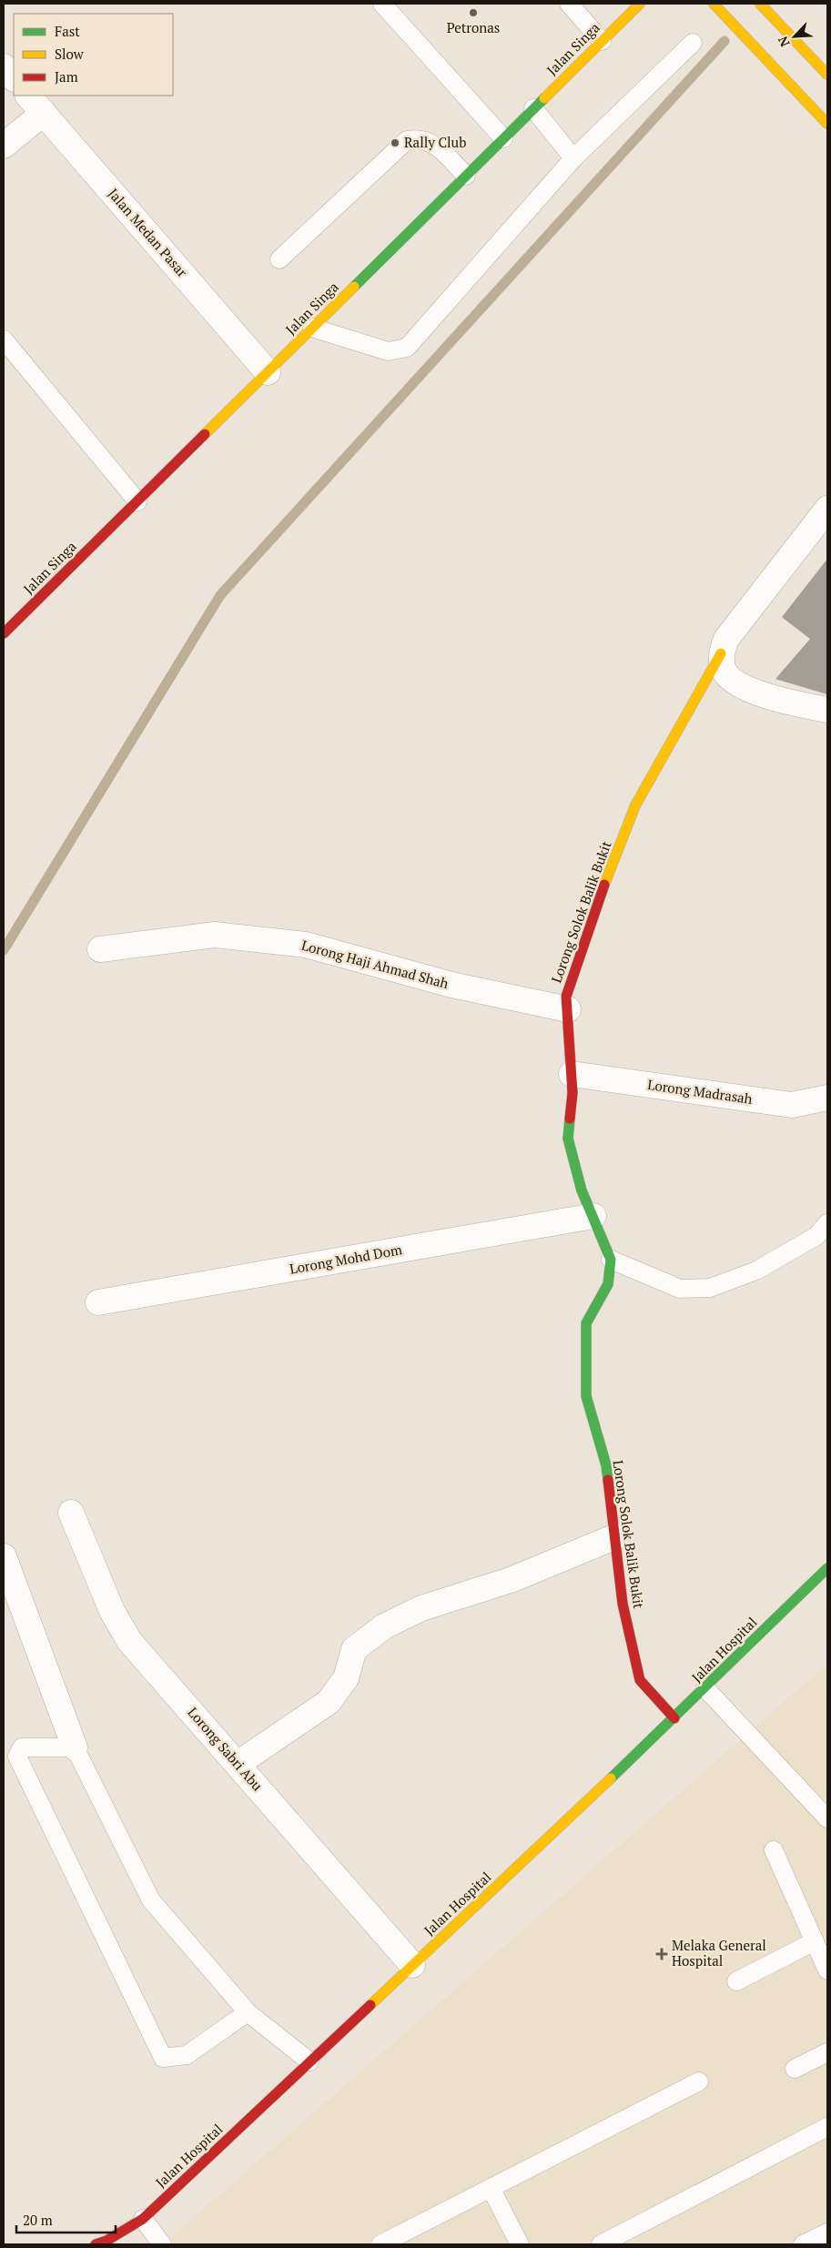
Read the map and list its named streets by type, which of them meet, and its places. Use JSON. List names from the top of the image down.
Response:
{
  "streets": {
    "street": [
      "Jalan Singa",
      "Jalan Medan Pasar",
      "Lorong Solok Balik Bukit",
      "Lorong Haji Ahmad Shah",
      "Lorong Madrasah",
      "Lorong Mohd Dom",
      "Jalan Hospital",
      "Lorong Sabri Abu"
    ]
  },
  "crossings": [
    ["Jalan Singa", "Jalan Medan Pasar"],
    ["Lorong Solok Balik Bukit", "Lorong Haji Ahmad Shah"],
    ["Lorong Solok Balik Bukit", "Lorong Madrasah"],
    ["Lorong Solok Balik Bukit", "Lorong Mohd Dom"],
    ["Lorong Solok Balik Bukit", "Jalan Hospital"],
    ["Jalan Hospital", "Lorong Sabri Abu"]
  ],
  "places": {
    "other": ["Petronas", "Rally Club"],
    "health": ["Melaka General Hospital"]
  },
  "legend": ["Fast", "Slow", "Jam"],
  "scale_bar": "20 m",
  "north": "bottom left"
}
